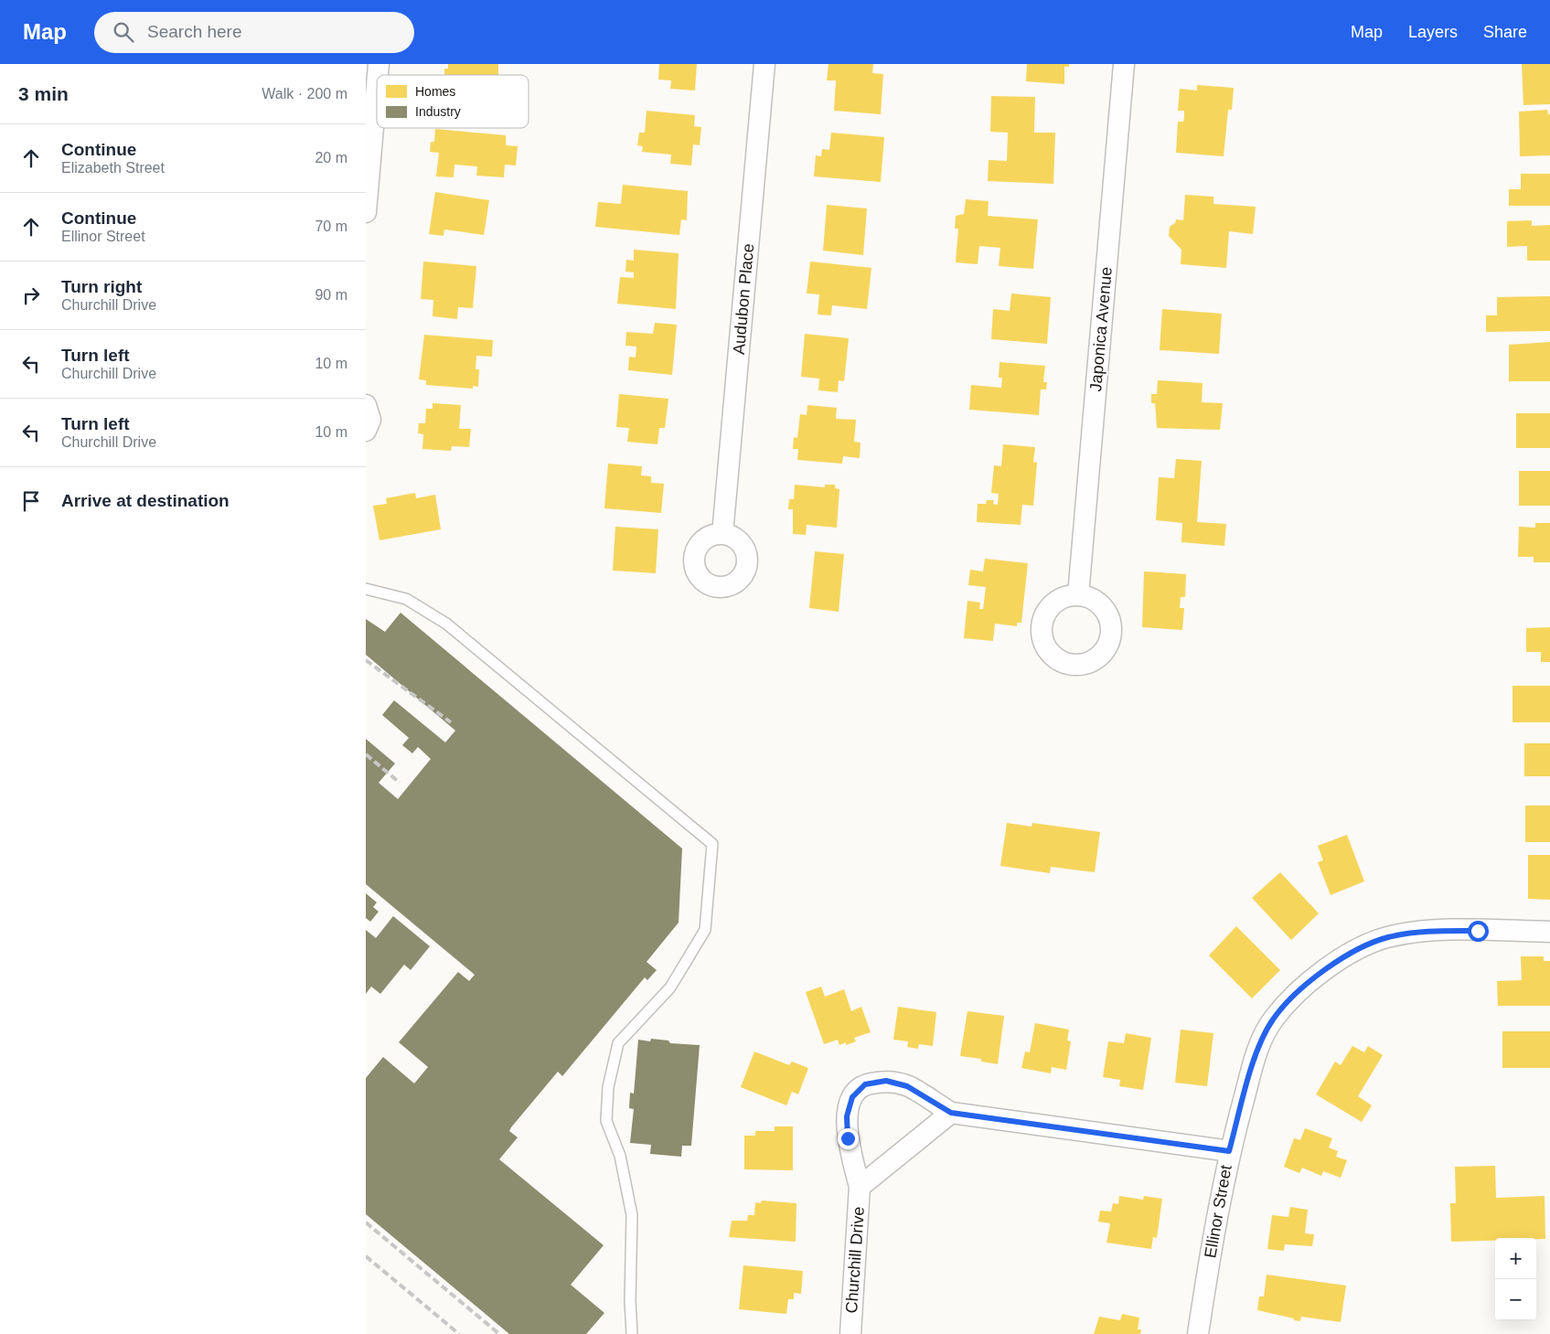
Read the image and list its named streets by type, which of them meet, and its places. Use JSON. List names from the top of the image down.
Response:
{
  "streets": {
    "street": [
      "Audubon Place",
      "Japonica Avenue",
      "Ellinor Street",
      "Churchill Drive"
    ]
  },
  "crossings": [
    ["Ellinor Street", "Churchill Drive"]
  ],
  "legend": ["Homes", "Industry"],
  "page": {
    "header": "Map",
    "search": "Search here",
    "nav": ["Map", "Layers", "Share"],
    "heading": ["3 min", "Walk · 200 m"],
    "list": [
      ["Continue", "Elizabeth Street", "20 m"],
      ["Continue", "Ellinor Street", "70 m"],
      ["Turn right", "Churchill Drive", "90 m"],
      ["Turn left", "Churchill Drive", "10 m"],
      ["Turn left", "Churchill Drive", "10 m"],
      "Arrive at destination"
    ],
    "map_buttons": ["+", "−"]
  }
}
